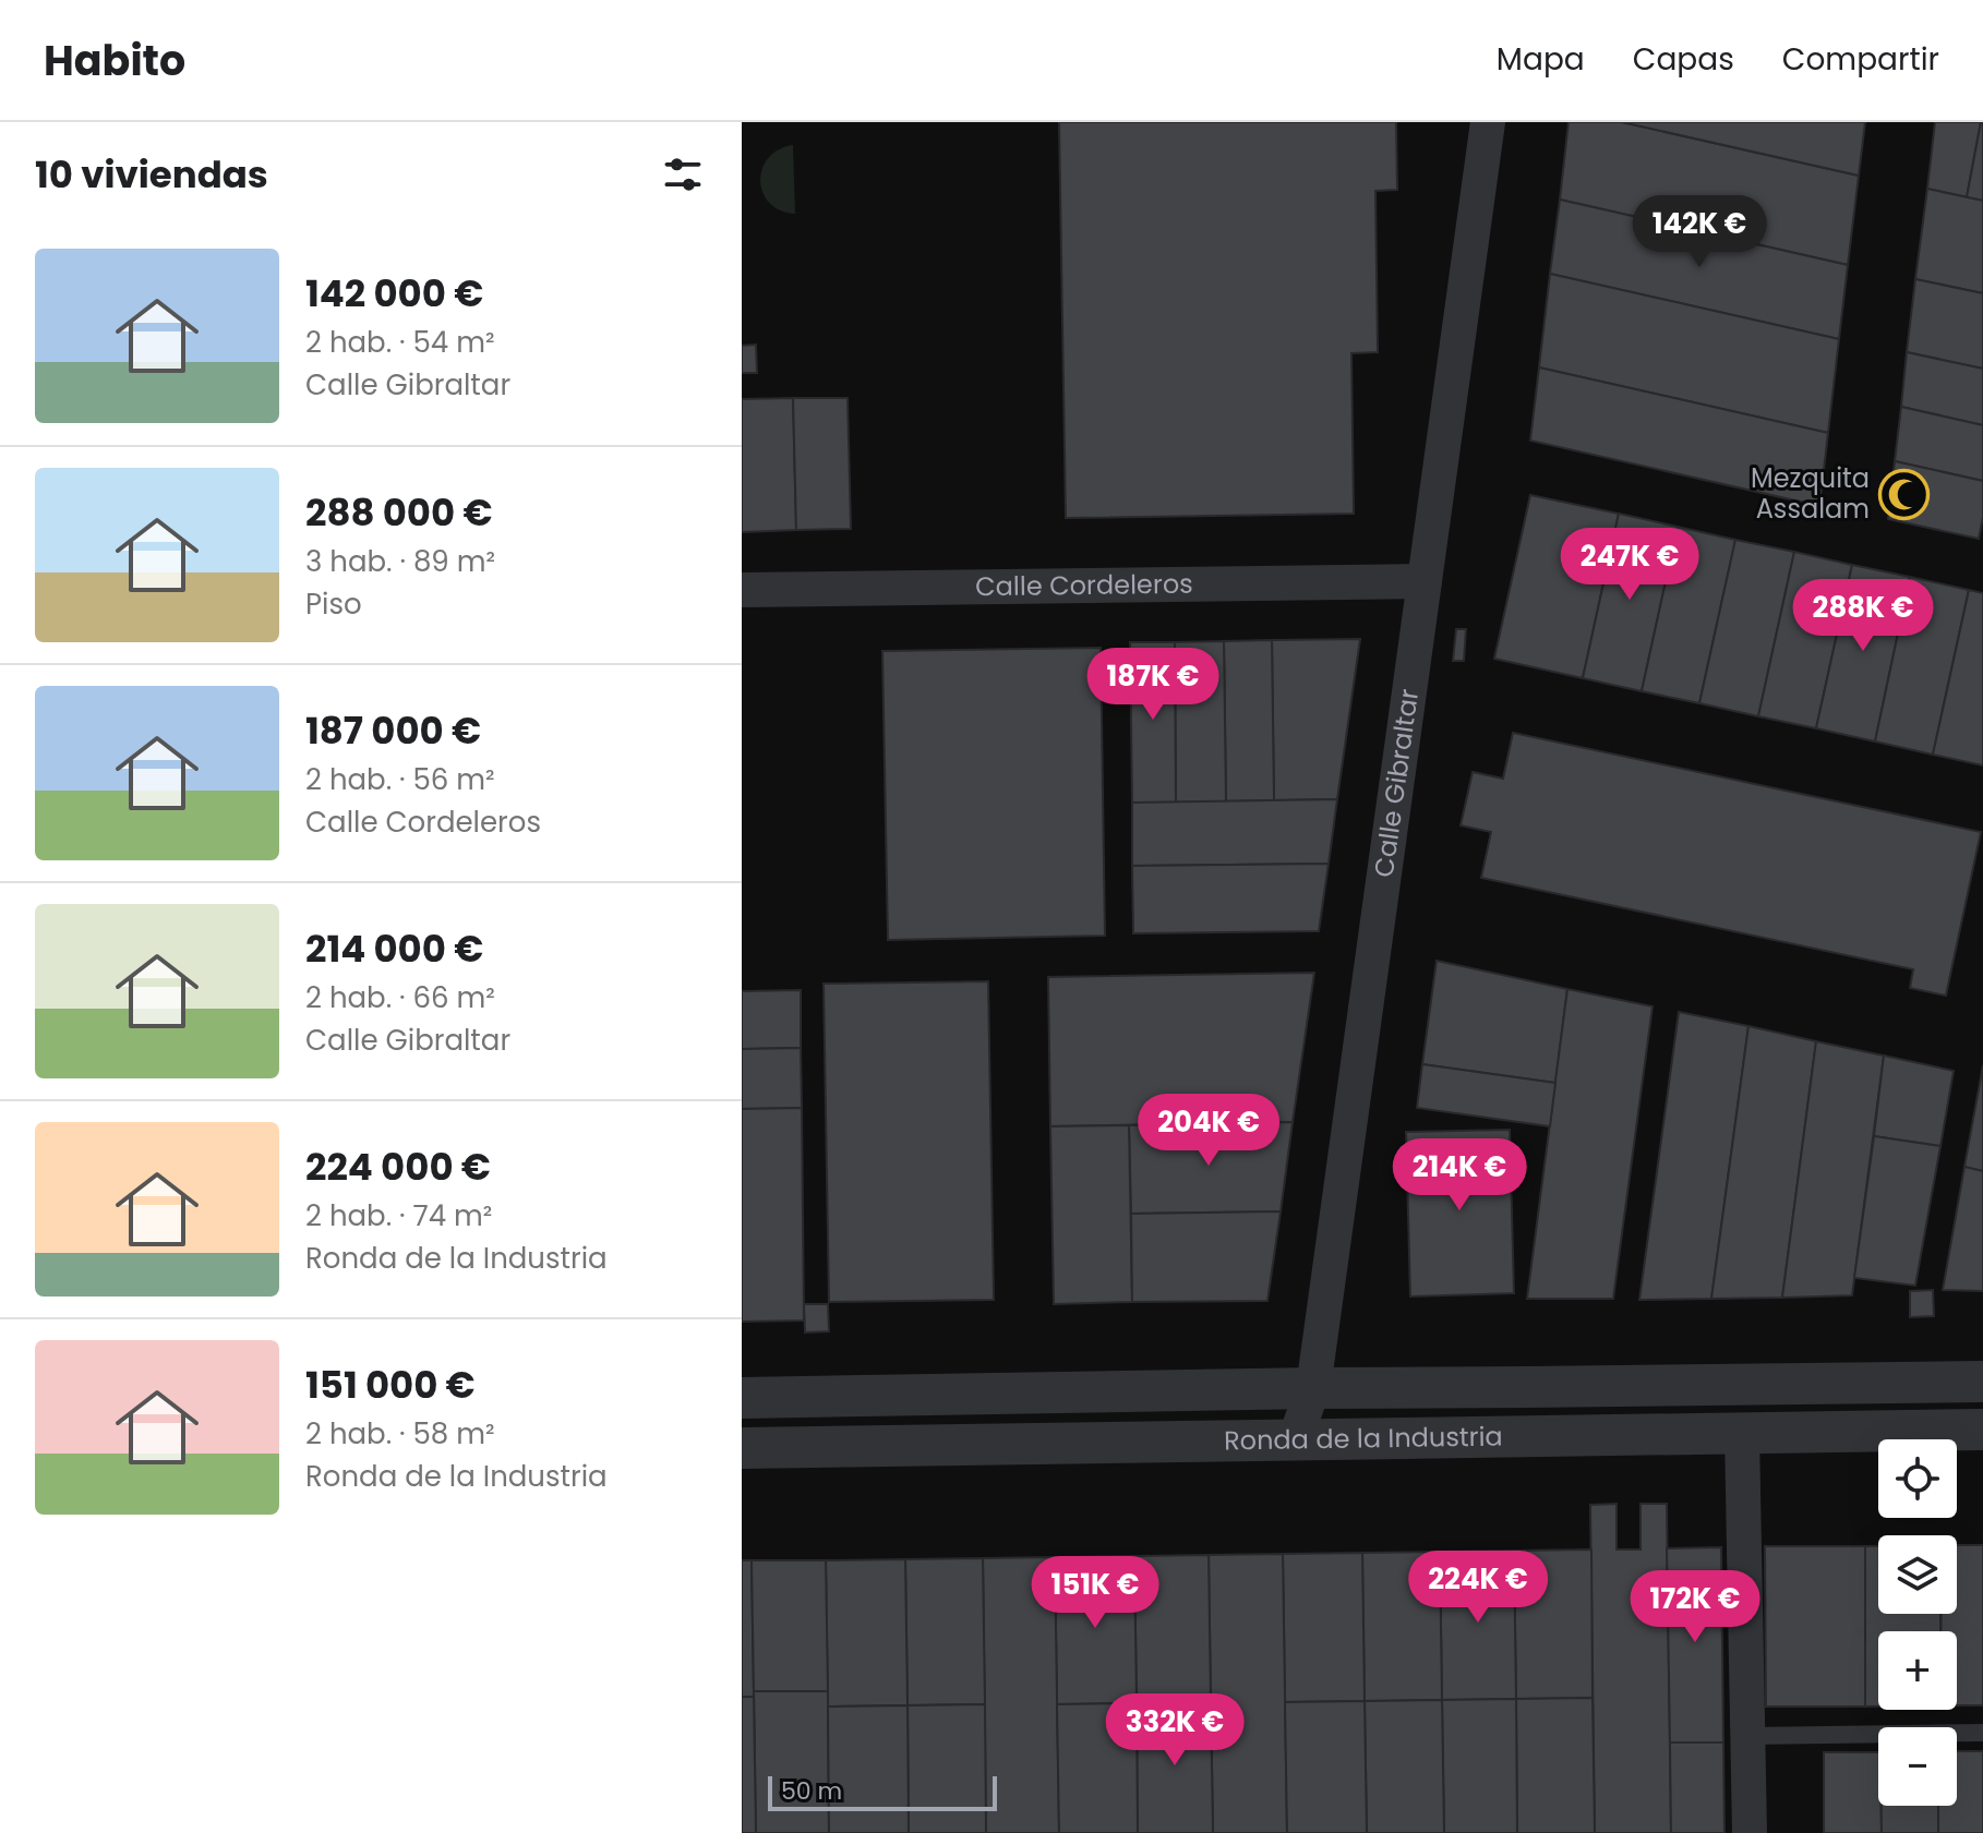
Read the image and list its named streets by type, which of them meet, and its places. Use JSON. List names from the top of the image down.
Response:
{
  "streets": {
    "street": ["Calle Cordeleros", "Calle Gibraltar", "Ronda de la Industria"]
  },
  "crossings": [
    ["Calle Cordeleros", "Calle Gibraltar"],
    ["Calle Gibraltar", "Ronda de la Industria"]
  ],
  "places": {
    "mosque": ["Mezquita Assalam"]
  },
  "scale_bar": "50 m",
  "page": {
    "header": "Habito",
    "nav": ["Mapa", "Capas", "Compartir"],
    "heading": "10 viviendas",
    "price": [
      "142K €",
      "247K €",
      "288K €",
      "187K €",
      "204K €",
      "214K €",
      "224K €",
      "151K €",
      "172K €",
      "332K €"
    ],
    "list": [
      {
        "name": "142 000 €",
        "note": "2 hab. · 54 m² · Calle Gibraltar"
      },
      {
        "name": "288 000 €",
        "note": "3 hab. · 89 m² · Piso"
      },
      {
        "name": "187 000 €",
        "note": "2 hab. · 56 m² · Calle Cordeleros"
      },
      {
        "name": "214 000 €",
        "note": "2 hab. · 66 m² · Calle Gibraltar"
      },
      {
        "name": "224 000 €",
        "note": "2 hab. · 74 m² · Ronda de la Industria"
      },
      {
        "name": "151 000 €",
        "note": "2 hab. · 58 m² · Ronda de la Industria"
      }
    ],
    "map_buttons": ["+", "−"],
    "scale": "50 m"
  }
}
